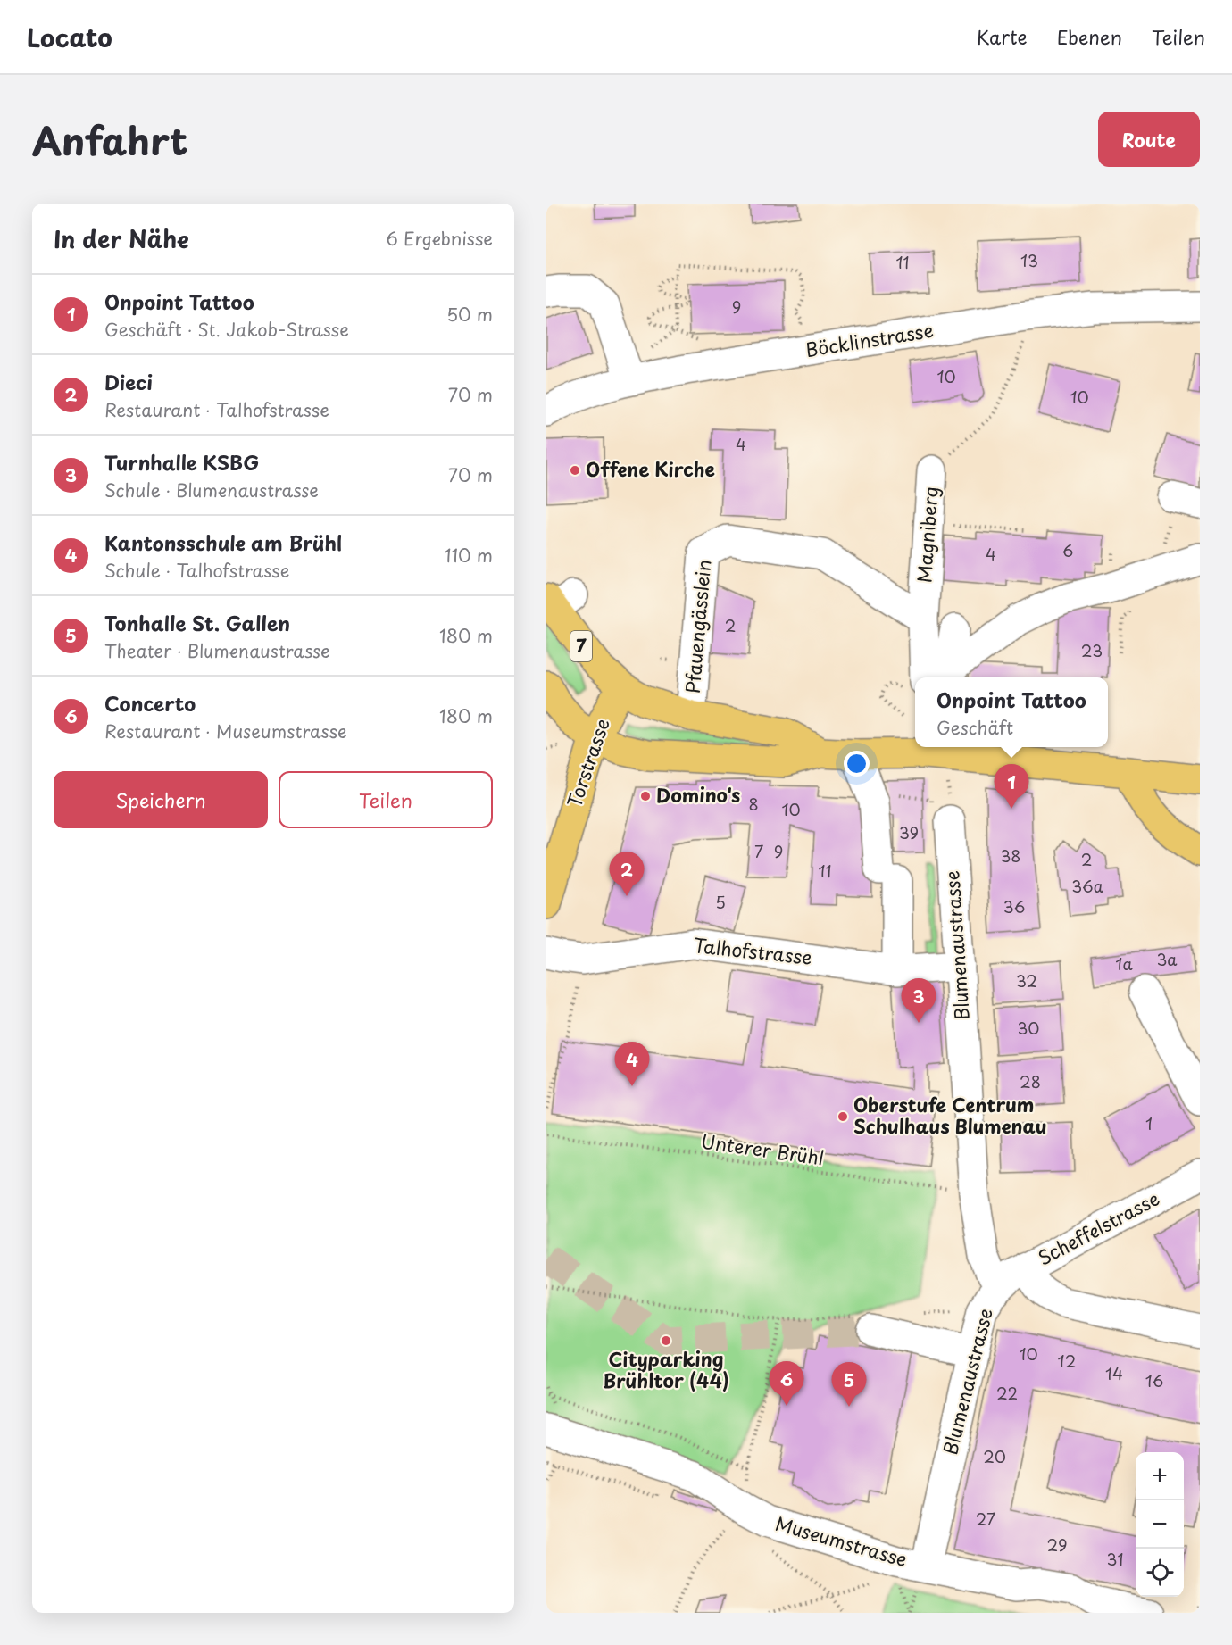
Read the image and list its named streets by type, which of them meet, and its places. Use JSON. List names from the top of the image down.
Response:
{
  "streets": {
    "main road": ["7", "Torstrasse"],
    "street": [
      "Böcklinstrasse",
      "Magniberg",
      "Pfauengässlein",
      "Blumenaustrasse",
      "Talhofstrasse",
      "Scheffelstrasse",
      "Museumstrasse"
    ],
    "path": ["Unterer Brühl"]
  },
  "crossings": [
    ["Magniberg", "Pfauengässlein"],
    ["7", "Torstrasse"],
    ["Blumenaustrasse", "Talhofstrasse"],
    ["Blumenaustrasse", "Unterer Brühl"],
    ["Blumenaustrasse", "Scheffelstrasse"],
    ["Blumenaustrasse", "Museumstrasse"]
  ],
  "places": [
    "Offene Kirche",
    "Domino's",
    "Oberstufe Centrum Schulhaus Blumenau",
    "Cityparking Brühltor (44)"
  ],
  "house_numbers": [
    "13",
    "11",
    "9",
    "10",
    "10",
    "4",
    "6",
    "4",
    "2",
    "23",
    "8",
    "10",
    "39",
    "7",
    "9",
    "38",
    "2",
    "11",
    "36a",
    "5",
    "36",
    "3a",
    "1a",
    "32",
    "30",
    "28",
    "1",
    "10",
    "12",
    "14",
    "16",
    "22",
    "20",
    "27",
    "29",
    "31"
  ],
  "page": {
    "header": "Locato",
    "nav": ["Karte", "Ebenen", "Teilen"],
    "title": "Anfahrt",
    "buttons": [
      "Route",
      ["Speichern", "Teilen"]
    ],
    "heading": ["In der Nähe", "6 Ergebnisse"],
    "list": [
      {
        "mark": "1",
        "name": "Onpoint Tattoo",
        "note": "Geschäft · St. Jakob-Strasse",
        "value": "50 m"
      },
      {
        "mark": "2",
        "name": "Dieci",
        "note": "Restaurant · Talhofstrasse",
        "value": "70 m"
      },
      {
        "mark": "3",
        "name": "Turnhalle KSBG",
        "note": "Schule · Blumenaustrasse",
        "value": "70 m"
      },
      {
        "mark": "4",
        "name": "Kantonsschule am Brühl",
        "note": "Schule · Talhofstrasse",
        "value": "110 m"
      },
      {
        "mark": "5",
        "name": "Tonhalle St. Gallen",
        "note": "Theater · Blumenaustrasse",
        "value": "180 m"
      },
      {
        "mark": "6",
        "name": "Concerto",
        "note": "Restaurant · Museumstrasse",
        "value": "180 m"
      }
    ],
    "popup": ["Onpoint Tattoo", "Geschäft"],
    "pins": [
      "1",
      "2",
      "3",
      "4",
      "6",
      "5"
    ],
    "map_buttons": ["+", "−"]
  }
}
